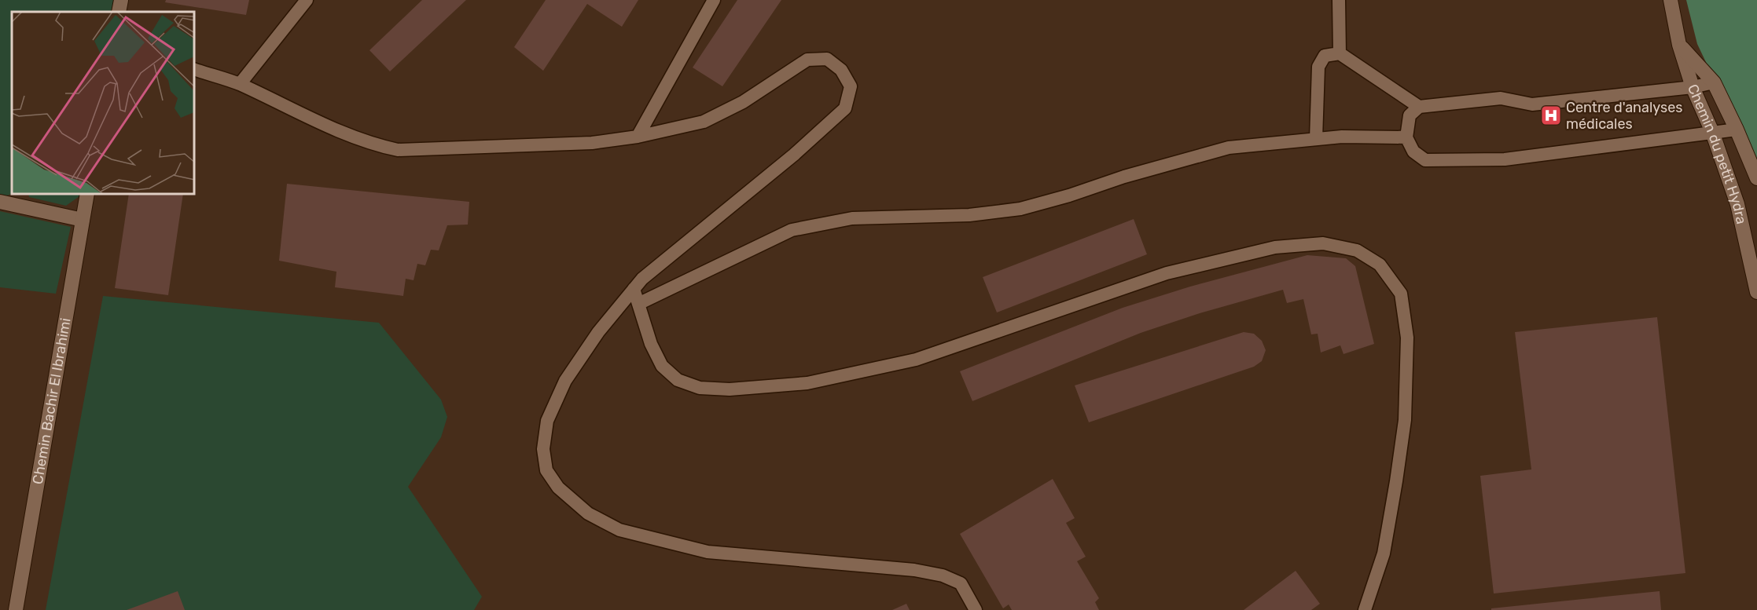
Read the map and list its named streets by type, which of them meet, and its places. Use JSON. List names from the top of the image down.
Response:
{
  "streets": {
    "main road": ["Chemin du petit Hydra", "Chemin Bachir El Ibrahimi"]
  },
  "places": {
    "hospital": ["Centre d'analyses médicales"]
  }
}
